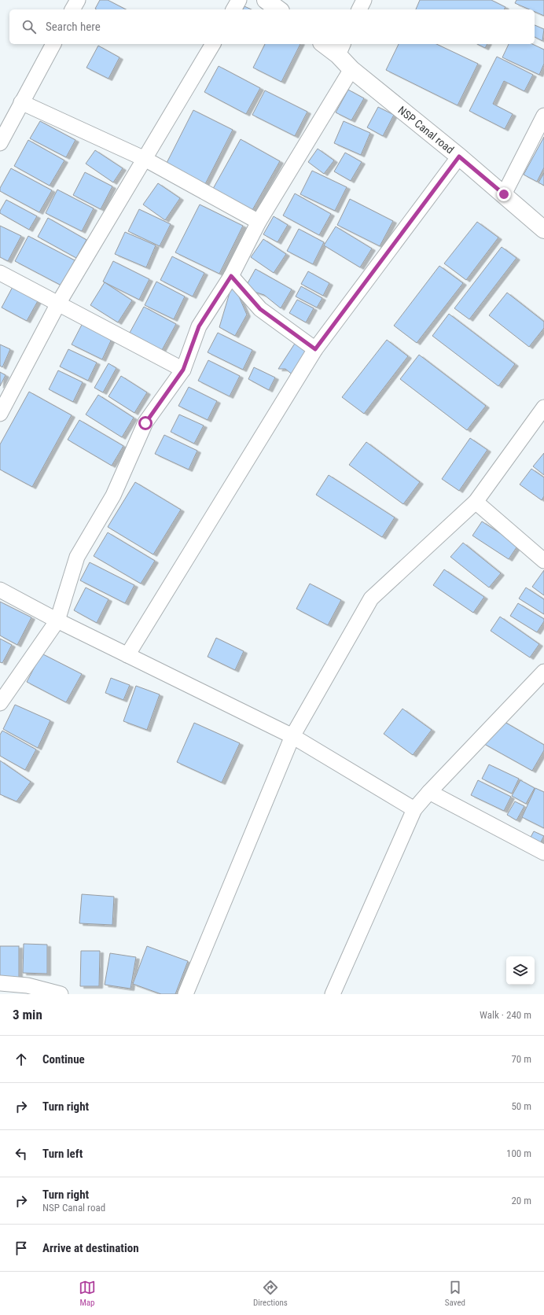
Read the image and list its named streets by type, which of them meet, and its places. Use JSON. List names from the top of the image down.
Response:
{
  "streets": {
    "street": ["NSP Canal road"]
  },
  "page": {
    "search": "Search here",
    "heading": ["3 min", "Walk · 240 m"],
    "list": [
      ["Continue", "70 m"],
      ["Turn right", "50 m"],
      ["Turn left", "100 m"],
      ["Turn right", "NSP Canal road", "20 m"],
      "Arrive at destination"
    ],
    "nav": ["Map", "Directions", "Saved"]
  }
}
